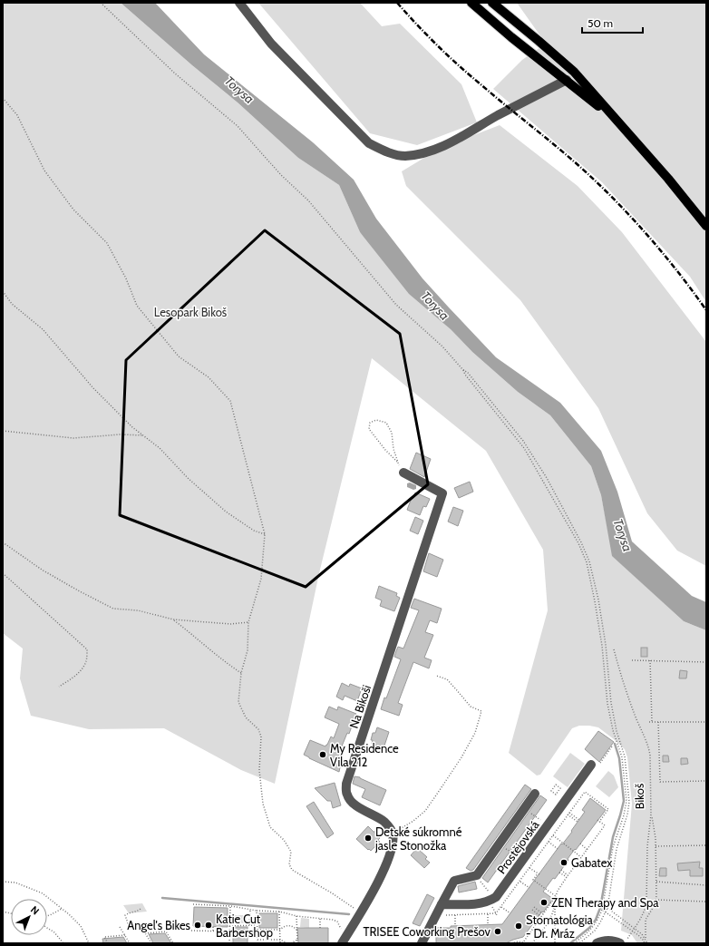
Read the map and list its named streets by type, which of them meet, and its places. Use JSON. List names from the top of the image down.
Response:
{
  "streets": {
    "street": ["Na Bikoši", "Prostějovská"],
    "path": ["Bikoš"]
  },
  "water": ["Torysa"],
  "parks": ["Lesopark Bikoš"],
  "places": [
    "My Residence Vila 212",
    "Detské súkromné jasle Stonožka",
    "Gabatex",
    "ZEN Therapy and Spa",
    "Angel's Bikes",
    "Katie Cut Barbershop",
    "Stomatológia - Dr. Mráz",
    "TRISEE Coworking Prešov"
  ],
  "scale_bar": "50 m",
  "north": "top right"
}
